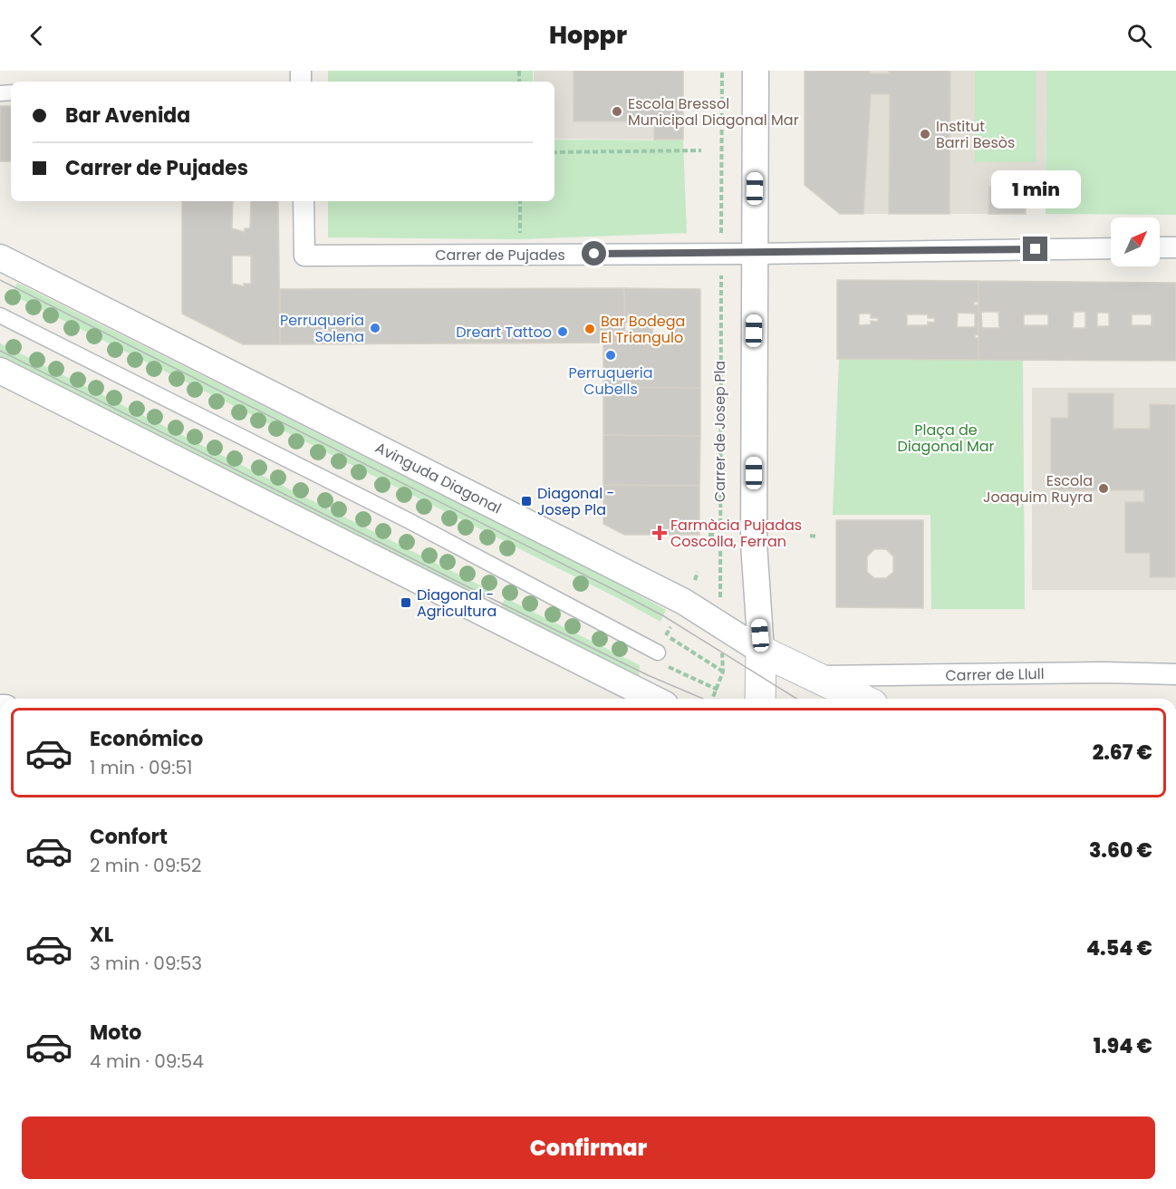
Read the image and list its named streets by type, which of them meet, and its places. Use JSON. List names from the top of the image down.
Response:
{
  "streets": {
    "main road": ["Avinguda Diagonal"],
    "street": ["Carrer de Pujades", "Carrer de Llull"],
    "path": ["Carrer de Josep Pla"]
  },
  "crossings": [
    ["Avinguda Diagonal", "Carrer de Llull"]
  ],
  "parks": ["Plaça de Diagonal Mar"],
  "places": {
    "other": [
      "Escola Bressol Municipal Diagonal Mar",
      "Institut Barri Besòs",
      "Perruqueria Solena",
      "Bar Bodega El Triangulo",
      "Dreart Tattoo",
      "Perruqueria Cubells",
      "Escola Joaquim Ruyra"
    ],
    "transit": ["Diagonal - Josep Pla", "Diagonal - Agricultura"],
    "health": ["Farmàcia Pujadas Coscolla, Ferran"]
  },
  "north": "top right",
  "page": {
    "header": "Hoppr",
    "banner": ["Bar Avenida", "Carrer de Pujades"],
    "bubble": "1 min",
    "list": [
      {
        "name": "Económico",
        "note": "1 min · 09:51",
        "value": "2.67 €"
      },
      {
        "name": "Confort",
        "note": "2 min · 09:52",
        "value": "3.60 €"
      },
      {
        "name": "XL",
        "note": "3 min · 09:53",
        "value": "4.54 €"
      },
      {
        "name": "Moto",
        "note": "4 min · 09:54",
        "value": "1.94 €"
      }
    ],
    "buttons": "Confirmar"
  }
}
